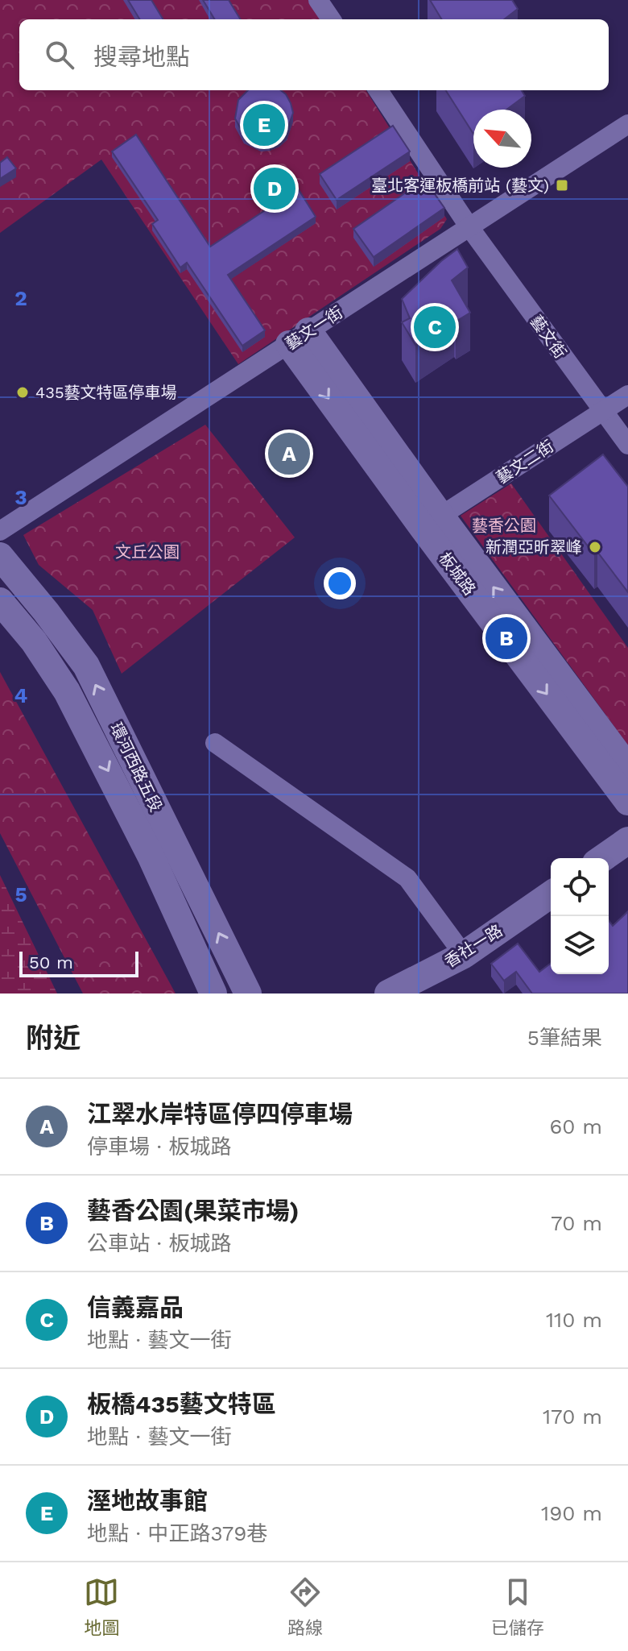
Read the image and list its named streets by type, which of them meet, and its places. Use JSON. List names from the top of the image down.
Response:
{
  "streets": {
    "street": [
      "藝文一街",
      "藝文街",
      "藝文二街",
      "板城路",
      "環河西路五段",
      "香社一路"
    ]
  },
  "crossings": [
    ["藝文一街", "藝文街"],
    ["藝文一街", "板城路"],
    ["藝文街", "藝文二街"],
    ["藝文二街", "板城路"]
  ],
  "parks": ["藝香公園", "文丘公園"],
  "places": {
    "transit": ["臺北客運板橋前站 (藝文)"],
    "other": ["435藝文特區停車場", "新潤亞昕翠峰"]
  },
  "scale_bar": "50 m",
  "north": "top left",
  "page": {
    "search": "搜尋地點",
    "pins": [
      "E",
      "D",
      "C",
      "A",
      "B"
    ],
    "scale": "50 m",
    "heading": ["附近", "5筆結果"],
    "list": [
      {
        "mark": "A",
        "name": "江翠水岸特區停四停車場",
        "note": "停車場 · 板城路",
        "value": "60 m"
      },
      {
        "mark": "B",
        "name": "藝香公園(果菜市場)",
        "note": "公車站 · 板城路",
        "value": "70 m"
      },
      {
        "mark": "C",
        "name": "信義嘉品",
        "note": "地點 · 藝文一街",
        "value": "110 m"
      },
      {
        "mark": "D",
        "name": "板橋435藝文特區",
        "note": "地點 · 藝文一街",
        "value": "170 m"
      },
      {
        "mark": "E",
        "name": "溼地故事館",
        "note": "地點 · 中正路379巷",
        "value": "190 m"
      }
    ],
    "nav": ["地圖", "路線", "已儲存"]
  },
  "grid": {
    "rows": [
      "2",
      "3",
      "4",
      "5"
    ]
  }
}
